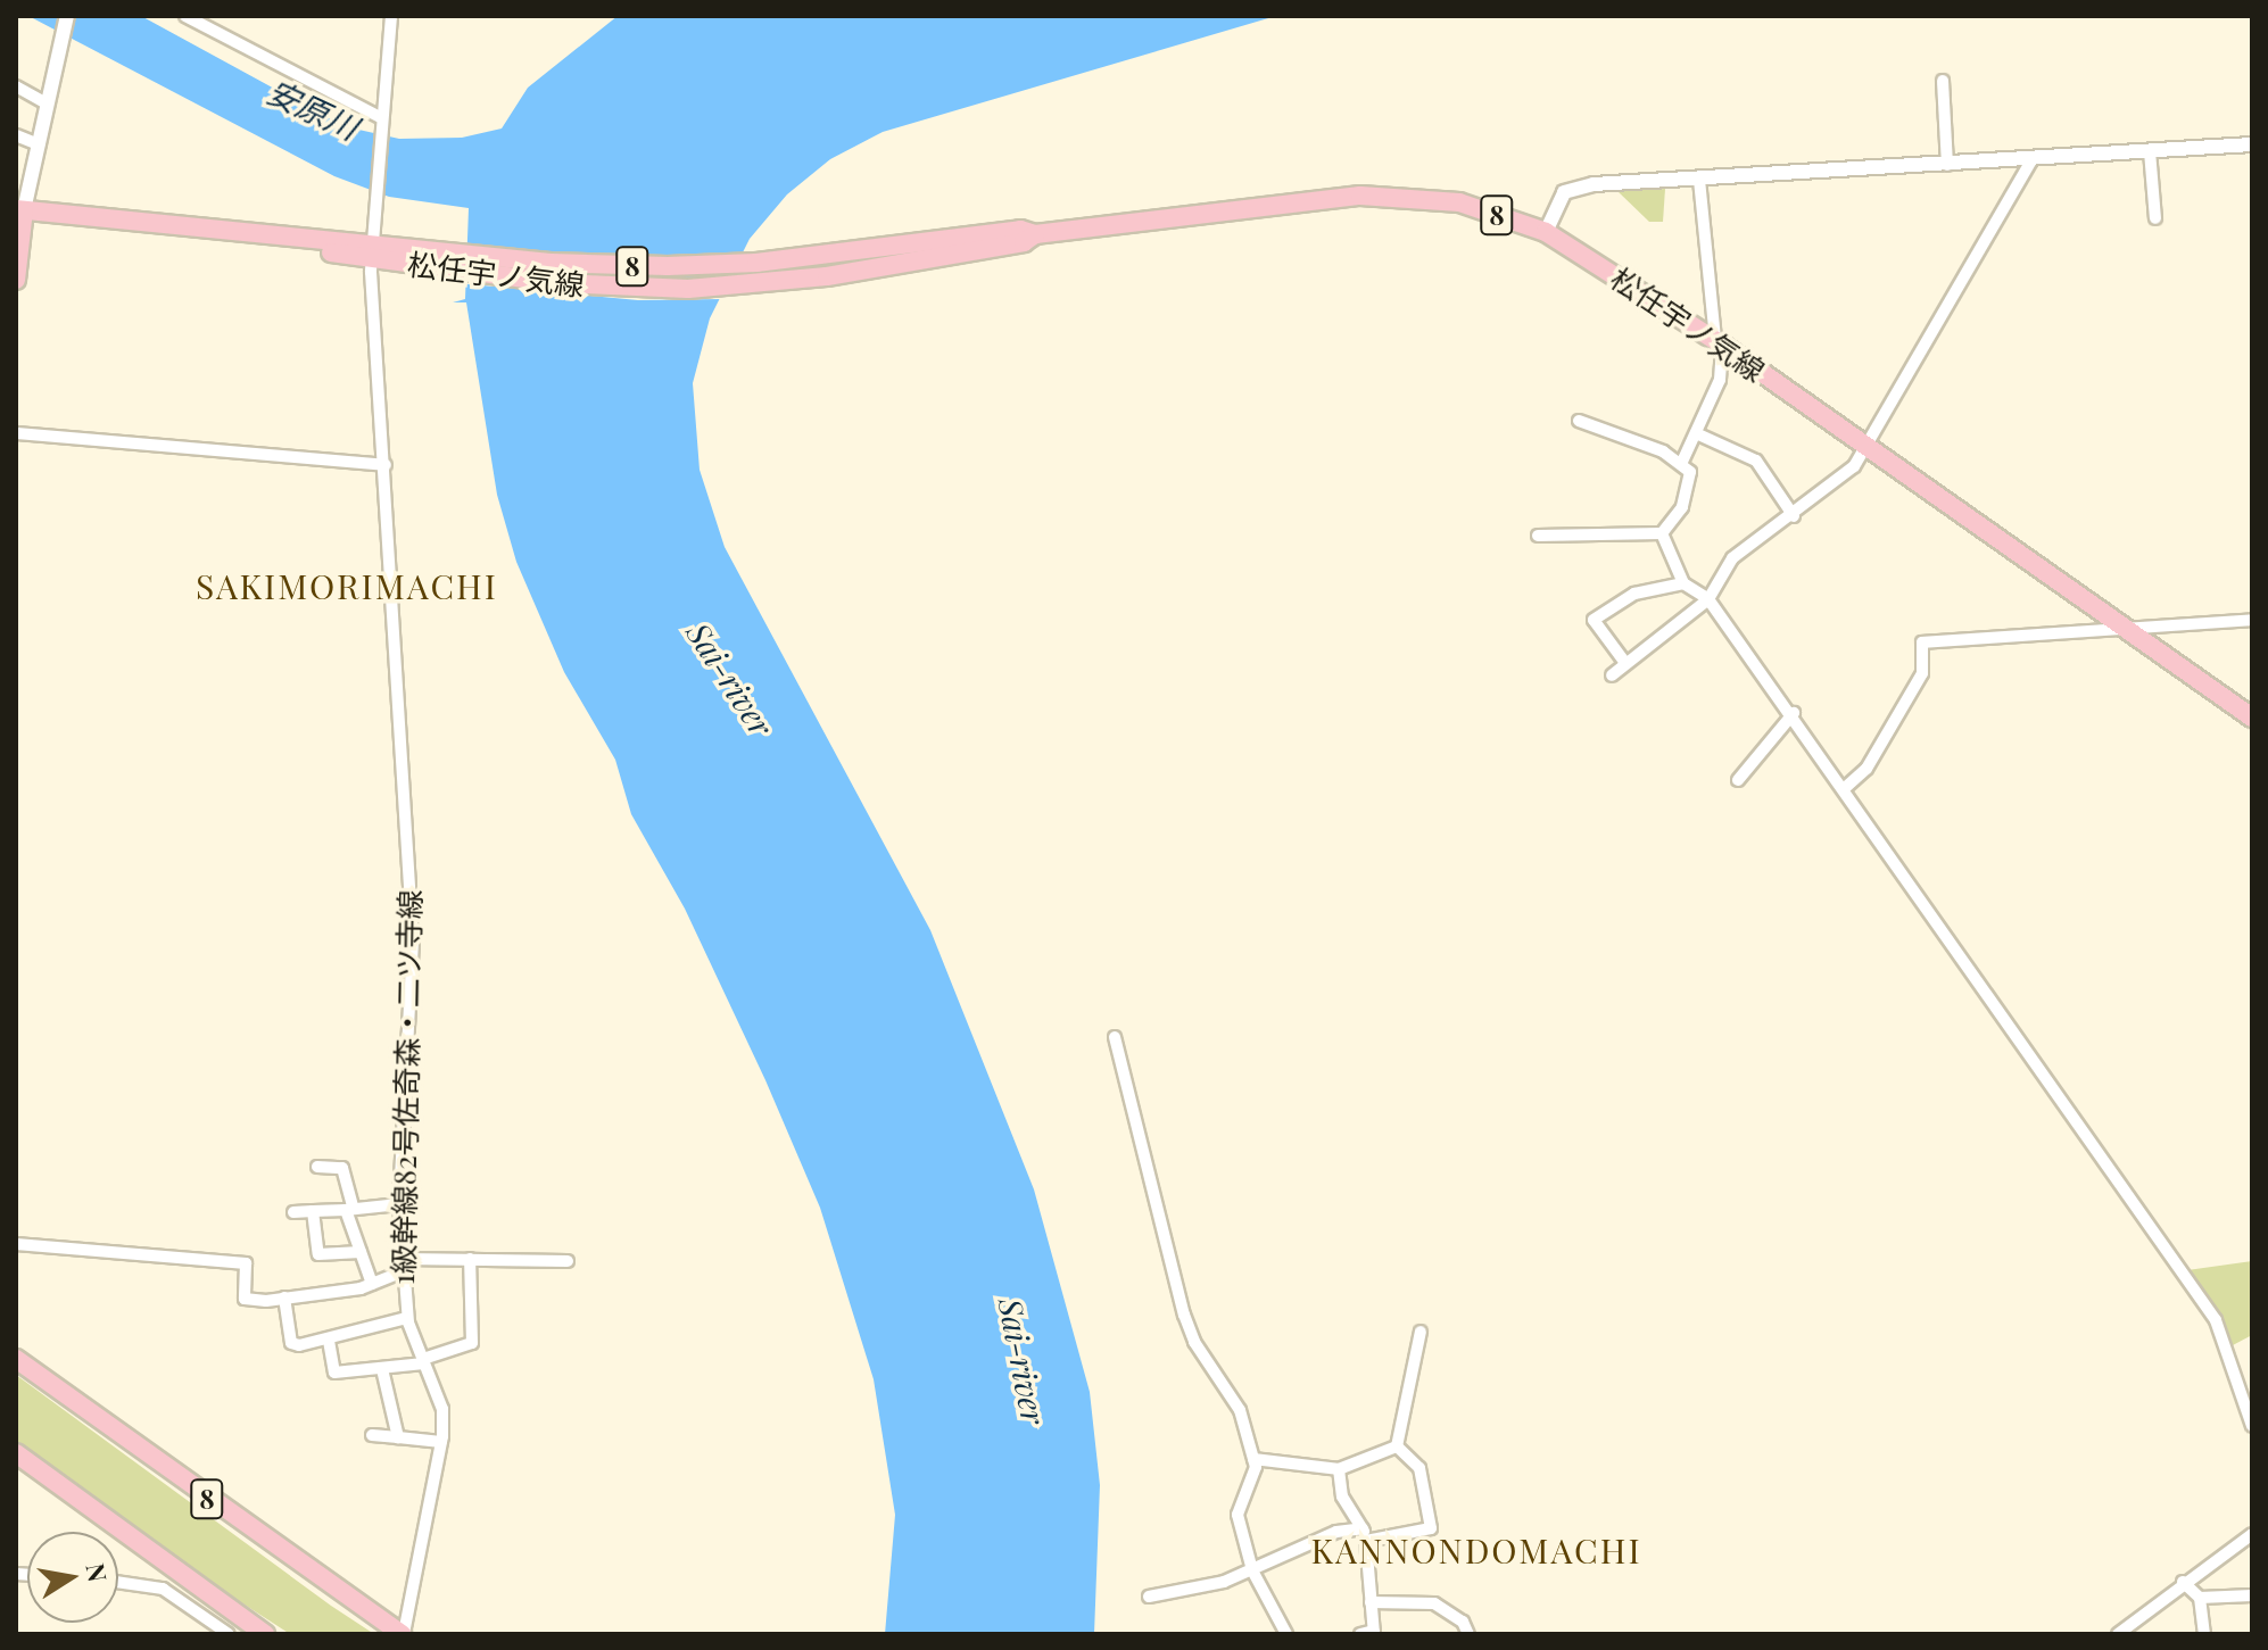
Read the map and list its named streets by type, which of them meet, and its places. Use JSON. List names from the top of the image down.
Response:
{
  "streets": {
    "main road": ["8", "松任宇ノ気線"],
    "street": ["1級幹線82号佐奇森・二ツ寺線"]
  },
  "crossings": [
    ["8", "1級幹線82号佐奇森・二ツ寺線"],
    ["松任宇ノ気線", "1級幹線82号佐奇森・二ツ寺線"]
  ],
  "districts": ["SAKIMORIMACHI", "KANNONDOMACHI"],
  "water": ["安原川", "Sai-river"],
  "north": "right"
}
